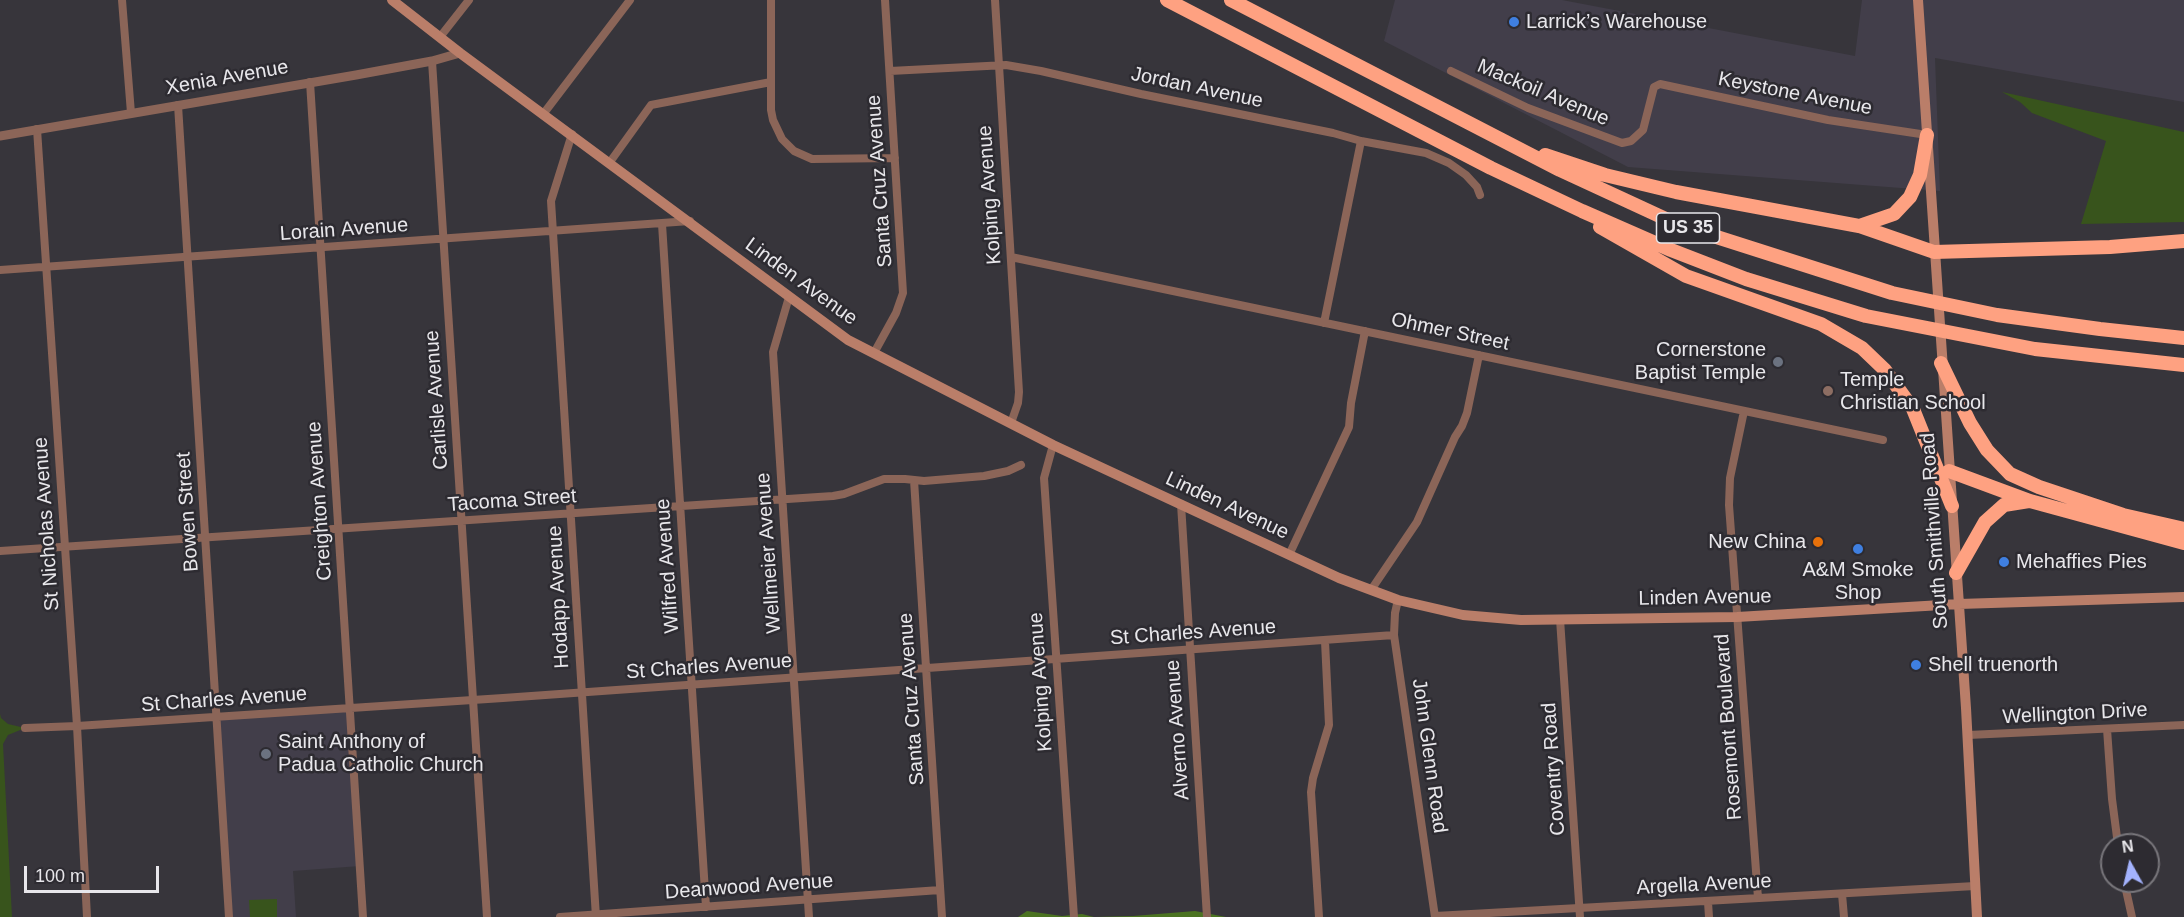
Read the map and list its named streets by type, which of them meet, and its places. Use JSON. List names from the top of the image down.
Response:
{
  "streets": {
    "highway": ["US 35"],
    "main road": ["Linden Avenue", "South Smithville Road"],
    "street": [
      "Xenia Avenue",
      "Jordan Avenue",
      "Mackoil Avenue",
      "Keystone Avenue",
      "Santa Cruz Avenue",
      "Kolping Avenue",
      "Lorain Avenue",
      "Ohmer Street",
      "Carlisle Avenue",
      "Creighton Avenue",
      "Tacoma Street",
      "Bowen Street",
      "St Nicholas Avenue",
      "Wellmeier Avenue",
      "Wilfred Avenue",
      "Hodapp Avenue",
      "St Charles Avenue",
      "Wellington Drive",
      "Rosemont Boulevard",
      "Alverno Avenue",
      "John Glenn Road",
      "Coventry Road",
      "Argella Avenue",
      "Deanwood Avenue"
    ]
  },
  "crossings": [
    ["Xenia Avenue", "Linden Avenue"],
    ["Xenia Avenue", "Carlisle Avenue"],
    ["Xenia Avenue", "Creighton Avenue"],
    ["Xenia Avenue", "Bowen Street"],
    ["Xenia Avenue", "St Nicholas Avenue"],
    ["Jordan Avenue", "Santa Cruz Avenue"],
    ["Jordan Avenue", "Kolping Avenue"],
    ["Mackoil Avenue", "Keystone Avenue"],
    ["Keystone Avenue", "South Smithville Road"],
    ["Santa Cruz Avenue", "Linden Avenue"],
    ["Santa Cruz Avenue", "Tacoma Street"],
    ["Santa Cruz Avenue", "St Charles Avenue"],
    ["Santa Cruz Avenue", "Deanwood Avenue"],
    ["Kolping Avenue", "Linden Avenue"],
    ["Kolping Avenue", "Ohmer Street"],
    ["Kolping Avenue", "St Charles Avenue"],
    ["Lorain Avenue", "Linden Avenue"],
    ["Lorain Avenue", "Carlisle Avenue"],
    ["Lorain Avenue", "Creighton Avenue"],
    ["Lorain Avenue", "Bowen Street"],
    ["Lorain Avenue", "St Nicholas Avenue"],
    ["Lorain Avenue", "Wilfred Avenue"],
    ["Lorain Avenue", "Hodapp Avenue"],
    ["Linden Avenue", "South Smithville Road"],
    ["Linden Avenue", "Wellmeier Avenue"],
    ["Linden Avenue", "Hodapp Avenue"],
    ["Linden Avenue", "Rosemont Boulevard"],
    ["Linden Avenue", "Alverno Avenue"],
    ["Linden Avenue", "John Glenn Road"],
    ["Linden Avenue", "Coventry Road"],
    ["Ohmer Street", "Rosemont Boulevard"],
    ["Carlisle Avenue", "Tacoma Street"],
    ["Carlisle Avenue", "St Charles Avenue"],
    ["Creighton Avenue", "Tacoma Street"],
    ["Creighton Avenue", "St Charles Avenue"],
    ["Tacoma Street", "Bowen Street"],
    ["Tacoma Street", "St Nicholas Avenue"],
    ["Tacoma Street", "Wellmeier Avenue"],
    ["Tacoma Street", "Wilfred Avenue"],
    ["Tacoma Street", "Hodapp Avenue"],
    ["Bowen Street", "St Charles Avenue"],
    ["St Nicholas Avenue", "St Charles Avenue"],
    ["South Smithville Road", "Wellington Drive"],
    ["South Smithville Road", "Argella Avenue"],
    ["Wellmeier Avenue", "St Charles Avenue"],
    ["Wellmeier Avenue", "Deanwood Avenue"],
    ["Wilfred Avenue", "St Charles Avenue"],
    ["Wilfred Avenue", "Deanwood Avenue"],
    ["Hodapp Avenue", "St Charles Avenue"],
    ["Hodapp Avenue", "Deanwood Avenue"],
    ["St Charles Avenue", "Alverno Avenue"],
    ["St Charles Avenue", "John Glenn Road"],
    ["Rosemont Boulevard", "Argella Avenue"],
    ["John Glenn Road", "Argella Avenue"],
    ["Coventry Road", "Argella Avenue"]
  ],
  "places": [
    "Larrick’s Warehouse",
    "Cornerstone Baptist Temple",
    "Temple Christian School",
    "New China",
    "A&M Smoke Shop",
    "Mehaffies Pies",
    "Shell truenorth",
    "Saint Anthony of Padua Catholic Church"
  ],
  "scale_bar": "100 m",
  "north": "top"
}
